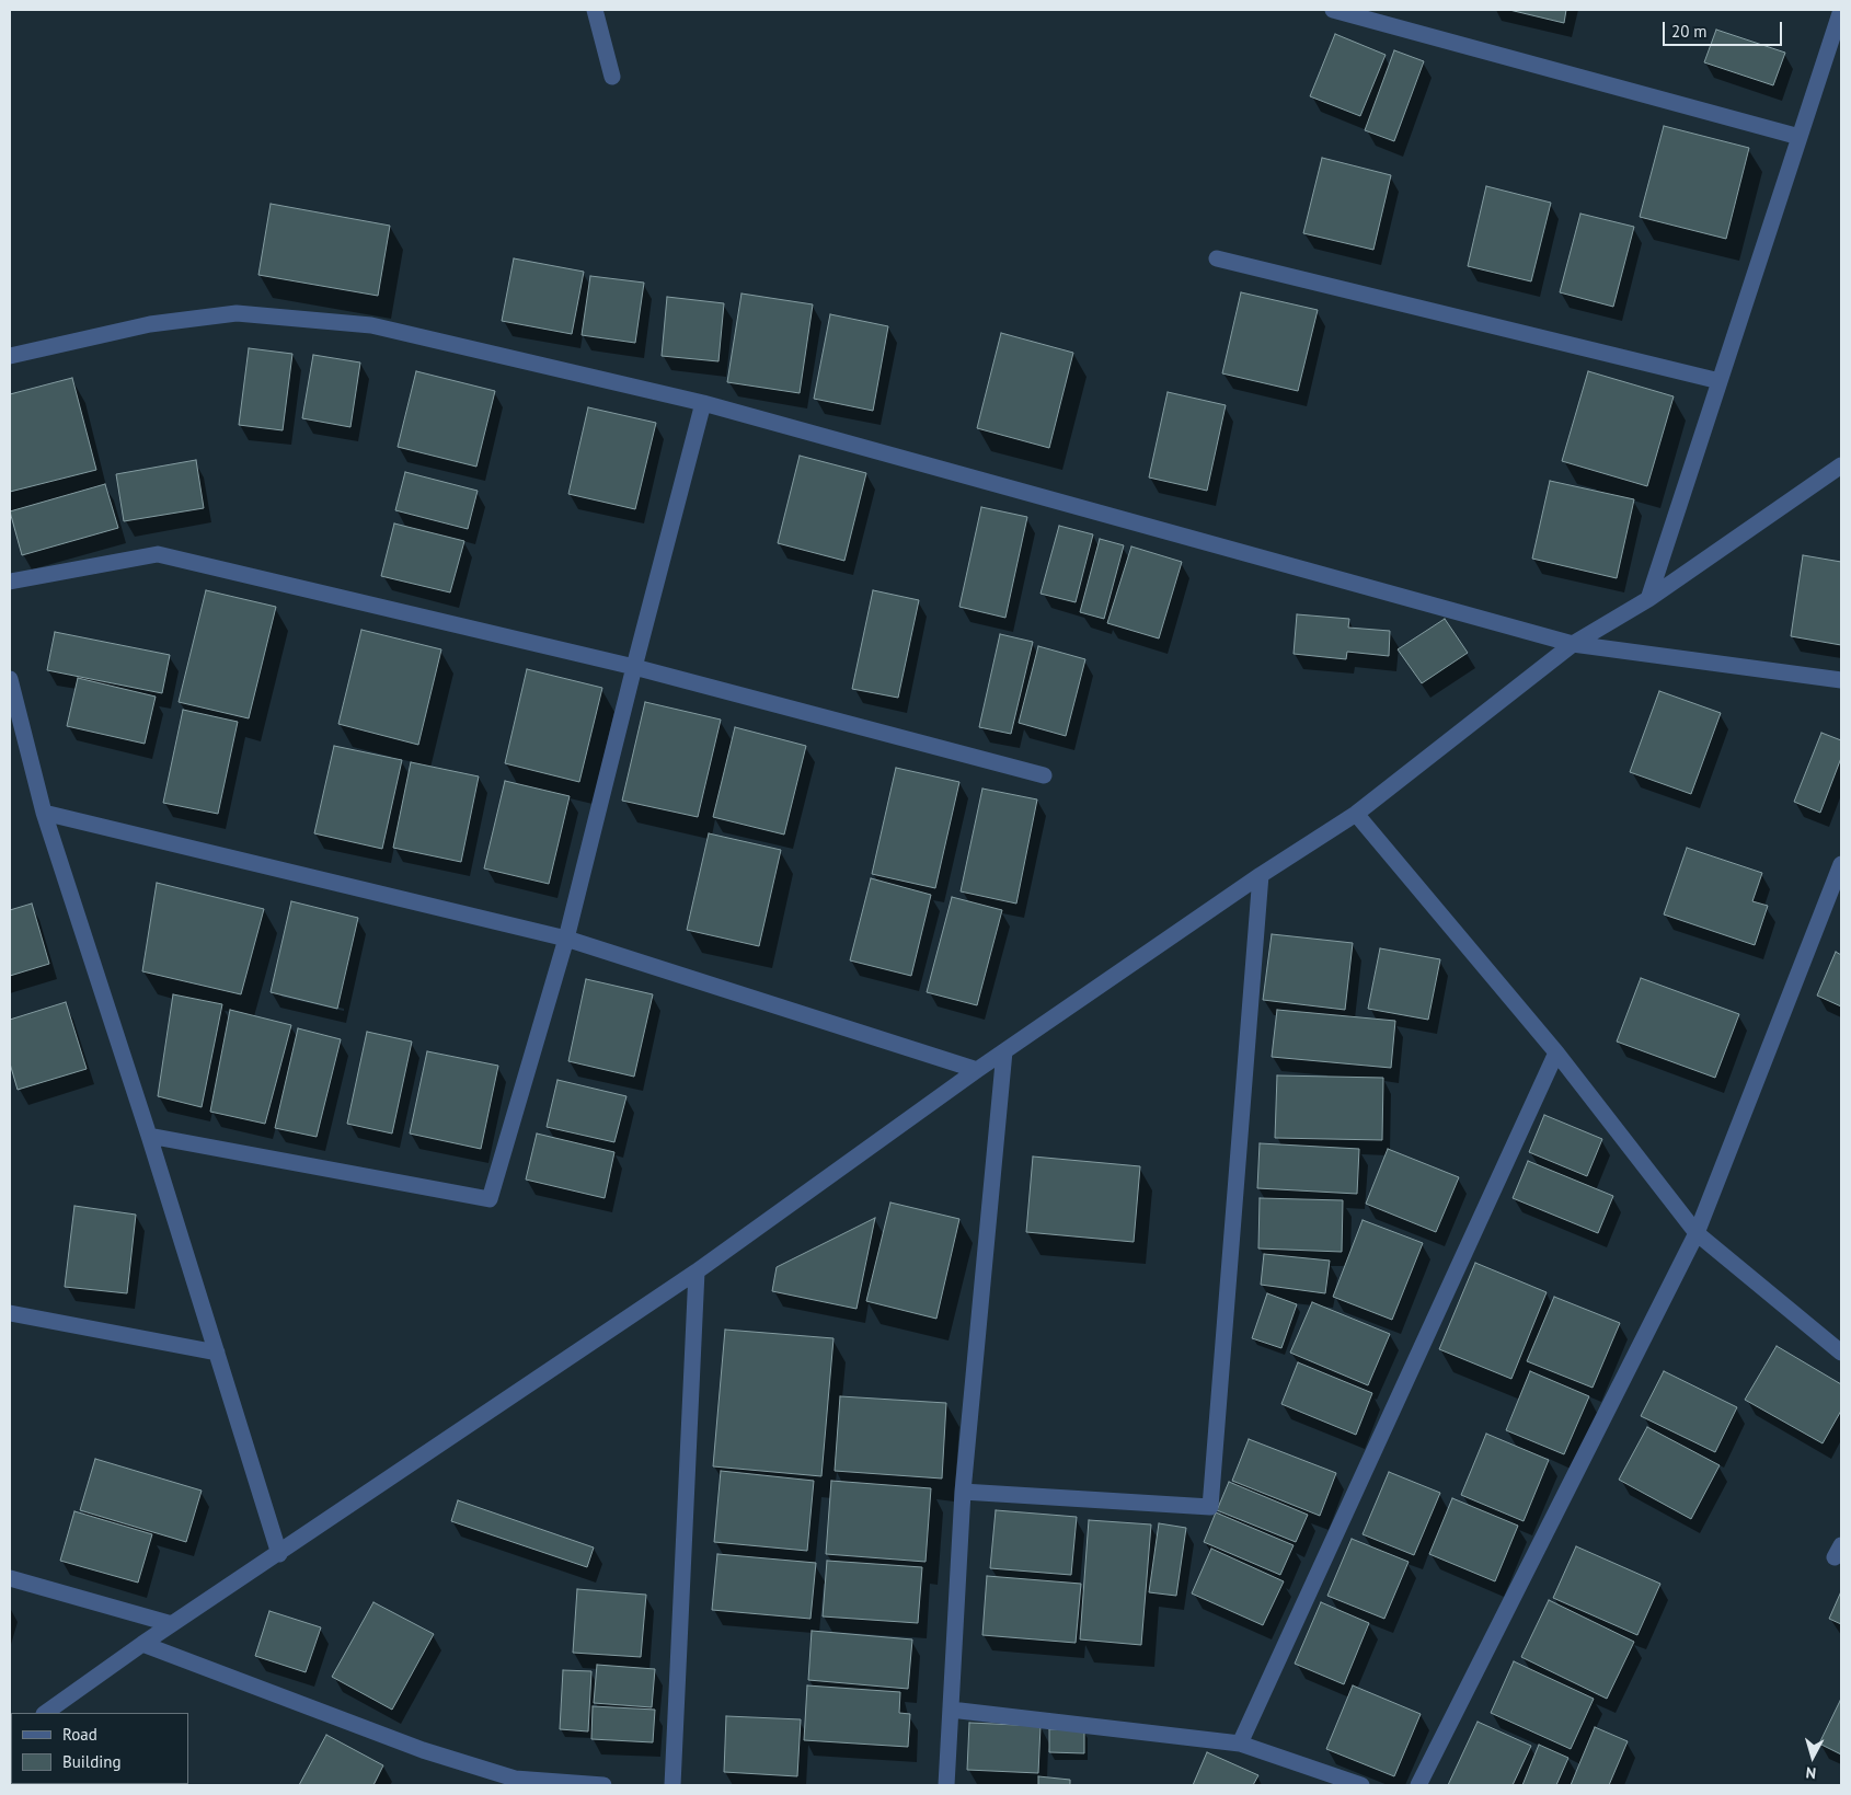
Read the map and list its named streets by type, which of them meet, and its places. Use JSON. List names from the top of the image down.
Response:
{
  "legend": ["Road", "Building"],
  "scale_bar": "20 m",
  "north": "bottom"
}
